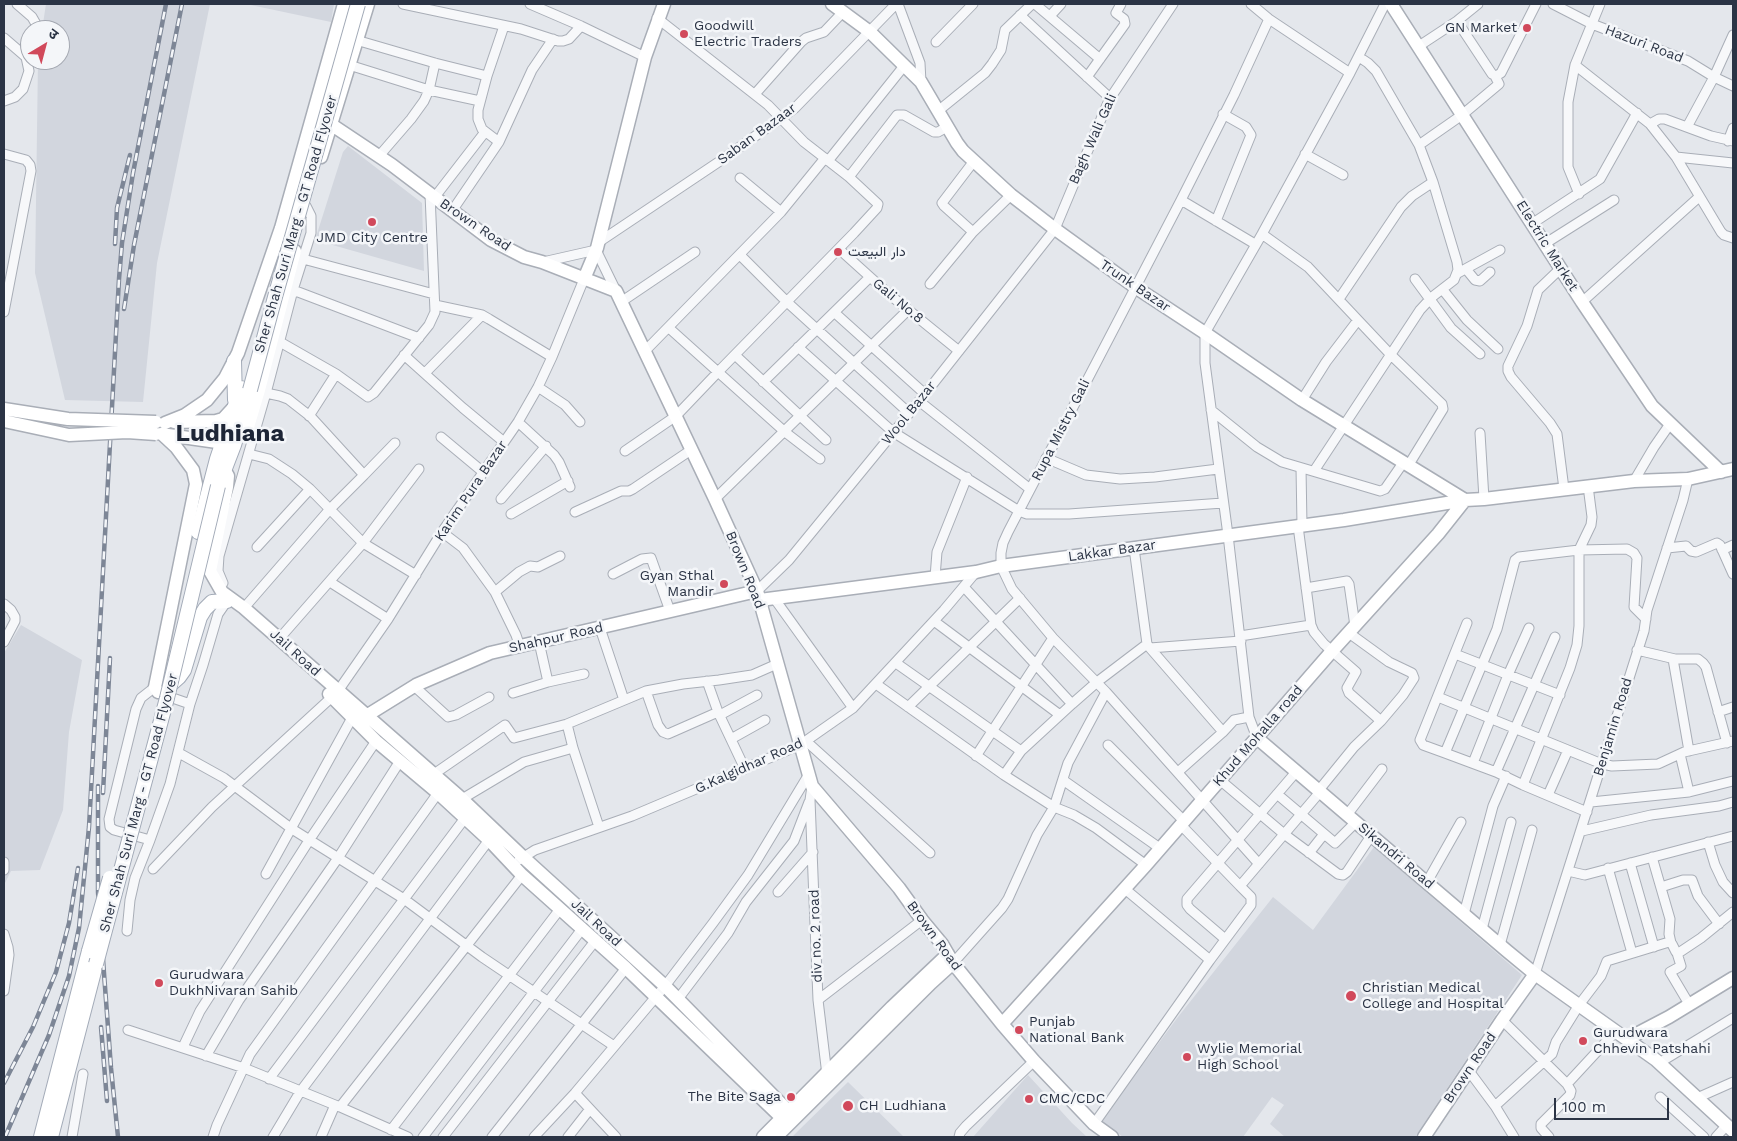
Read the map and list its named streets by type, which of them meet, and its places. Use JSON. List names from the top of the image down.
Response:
{
  "streets": {
    "main road": ["Sher Shah Suri Marg - GT Road Flyover"],
    "street": [
      "Hazuri Road",
      "Saban Bazaar",
      "Bagh Wali Gali",
      "Brown Road",
      "Electric Market",
      "Trunk Bazar",
      "Gali No.8",
      "Wool Bazar",
      "Rupa Mistry Gali",
      "Karim Pura Bazar",
      "Lakkar Bazar",
      "Shahpur Road",
      "Jail Road",
      "Benjamin Road",
      "Khud Mohalla road",
      "G.Kalgidhar Road",
      "Sikandri Road",
      "div no. 2 road"
    ]
  },
  "crossings": [
    ["Saban Bazaar", "Trunk Bazar"],
    ["Bagh Wali Gali", "Trunk Bazar"],
    ["Bagh Wali Gali", "Wool Bazar"],
    ["Brown Road", "Wool Bazar"],
    ["Brown Road", "Karim Pura Bazar"],
    ["Brown Road", "Lakkar Bazar"],
    ["Brown Road", "Shahpur Road"],
    ["Brown Road", "Benjamin Road"],
    ["Brown Road", "Khud Mohalla road"],
    ["Brown Road", "G.Kalgidhar Road"],
    ["Brown Road", "Sikandri Road"],
    ["Brown Road", "div no. 2 road"],
    ["Trunk Bazar", "Wool Bazar"],
    ["Trunk Bazar", "Rupa Mistry Gali"],
    ["Trunk Bazar", "Lakkar Bazar"],
    ["Trunk Bazar", "Khud Mohalla road"],
    ["Gali No.8", "Wool Bazar"],
    ["Wool Bazar", "Lakkar Bazar"],
    ["Wool Bazar", "Shahpur Road"],
    ["Rupa Mistry Gali", "Lakkar Bazar"],
    ["Karim Pura Bazar", "Jail Road"],
    ["Lakkar Bazar", "Shahpur Road"],
    ["Lakkar Bazar", "Khud Mohalla road"],
    ["Lakkar Bazar", "G.Kalgidhar Road"],
    ["Shahpur Road", "Jail Road"],
    ["Jail Road", "G.Kalgidhar Road"],
    ["Benjamin Road", "Sikandri Road"],
    ["Khud Mohalla road", "Sikandri Road"]
  ],
  "districts": ["Ludhiana"],
  "places": [
    "GN Market",
    "Goodwill Electric Traders",
    "JMD City Centre",
    "دار البیعت",
    "Gyan Sthal Mandir",
    "Gurudwara DukhNivaran Sahib",
    "Christian Medical College and Hospital",
    "Punjab National Bank",
    "Gurudwara Chhevin Patshahi",
    "Wylie Memorial High School",
    "The Bite Saga",
    "CMC/CDC",
    "CH Ludhiana"
  ],
  "scale_bar": "100 m",
  "north": "top right"
}
